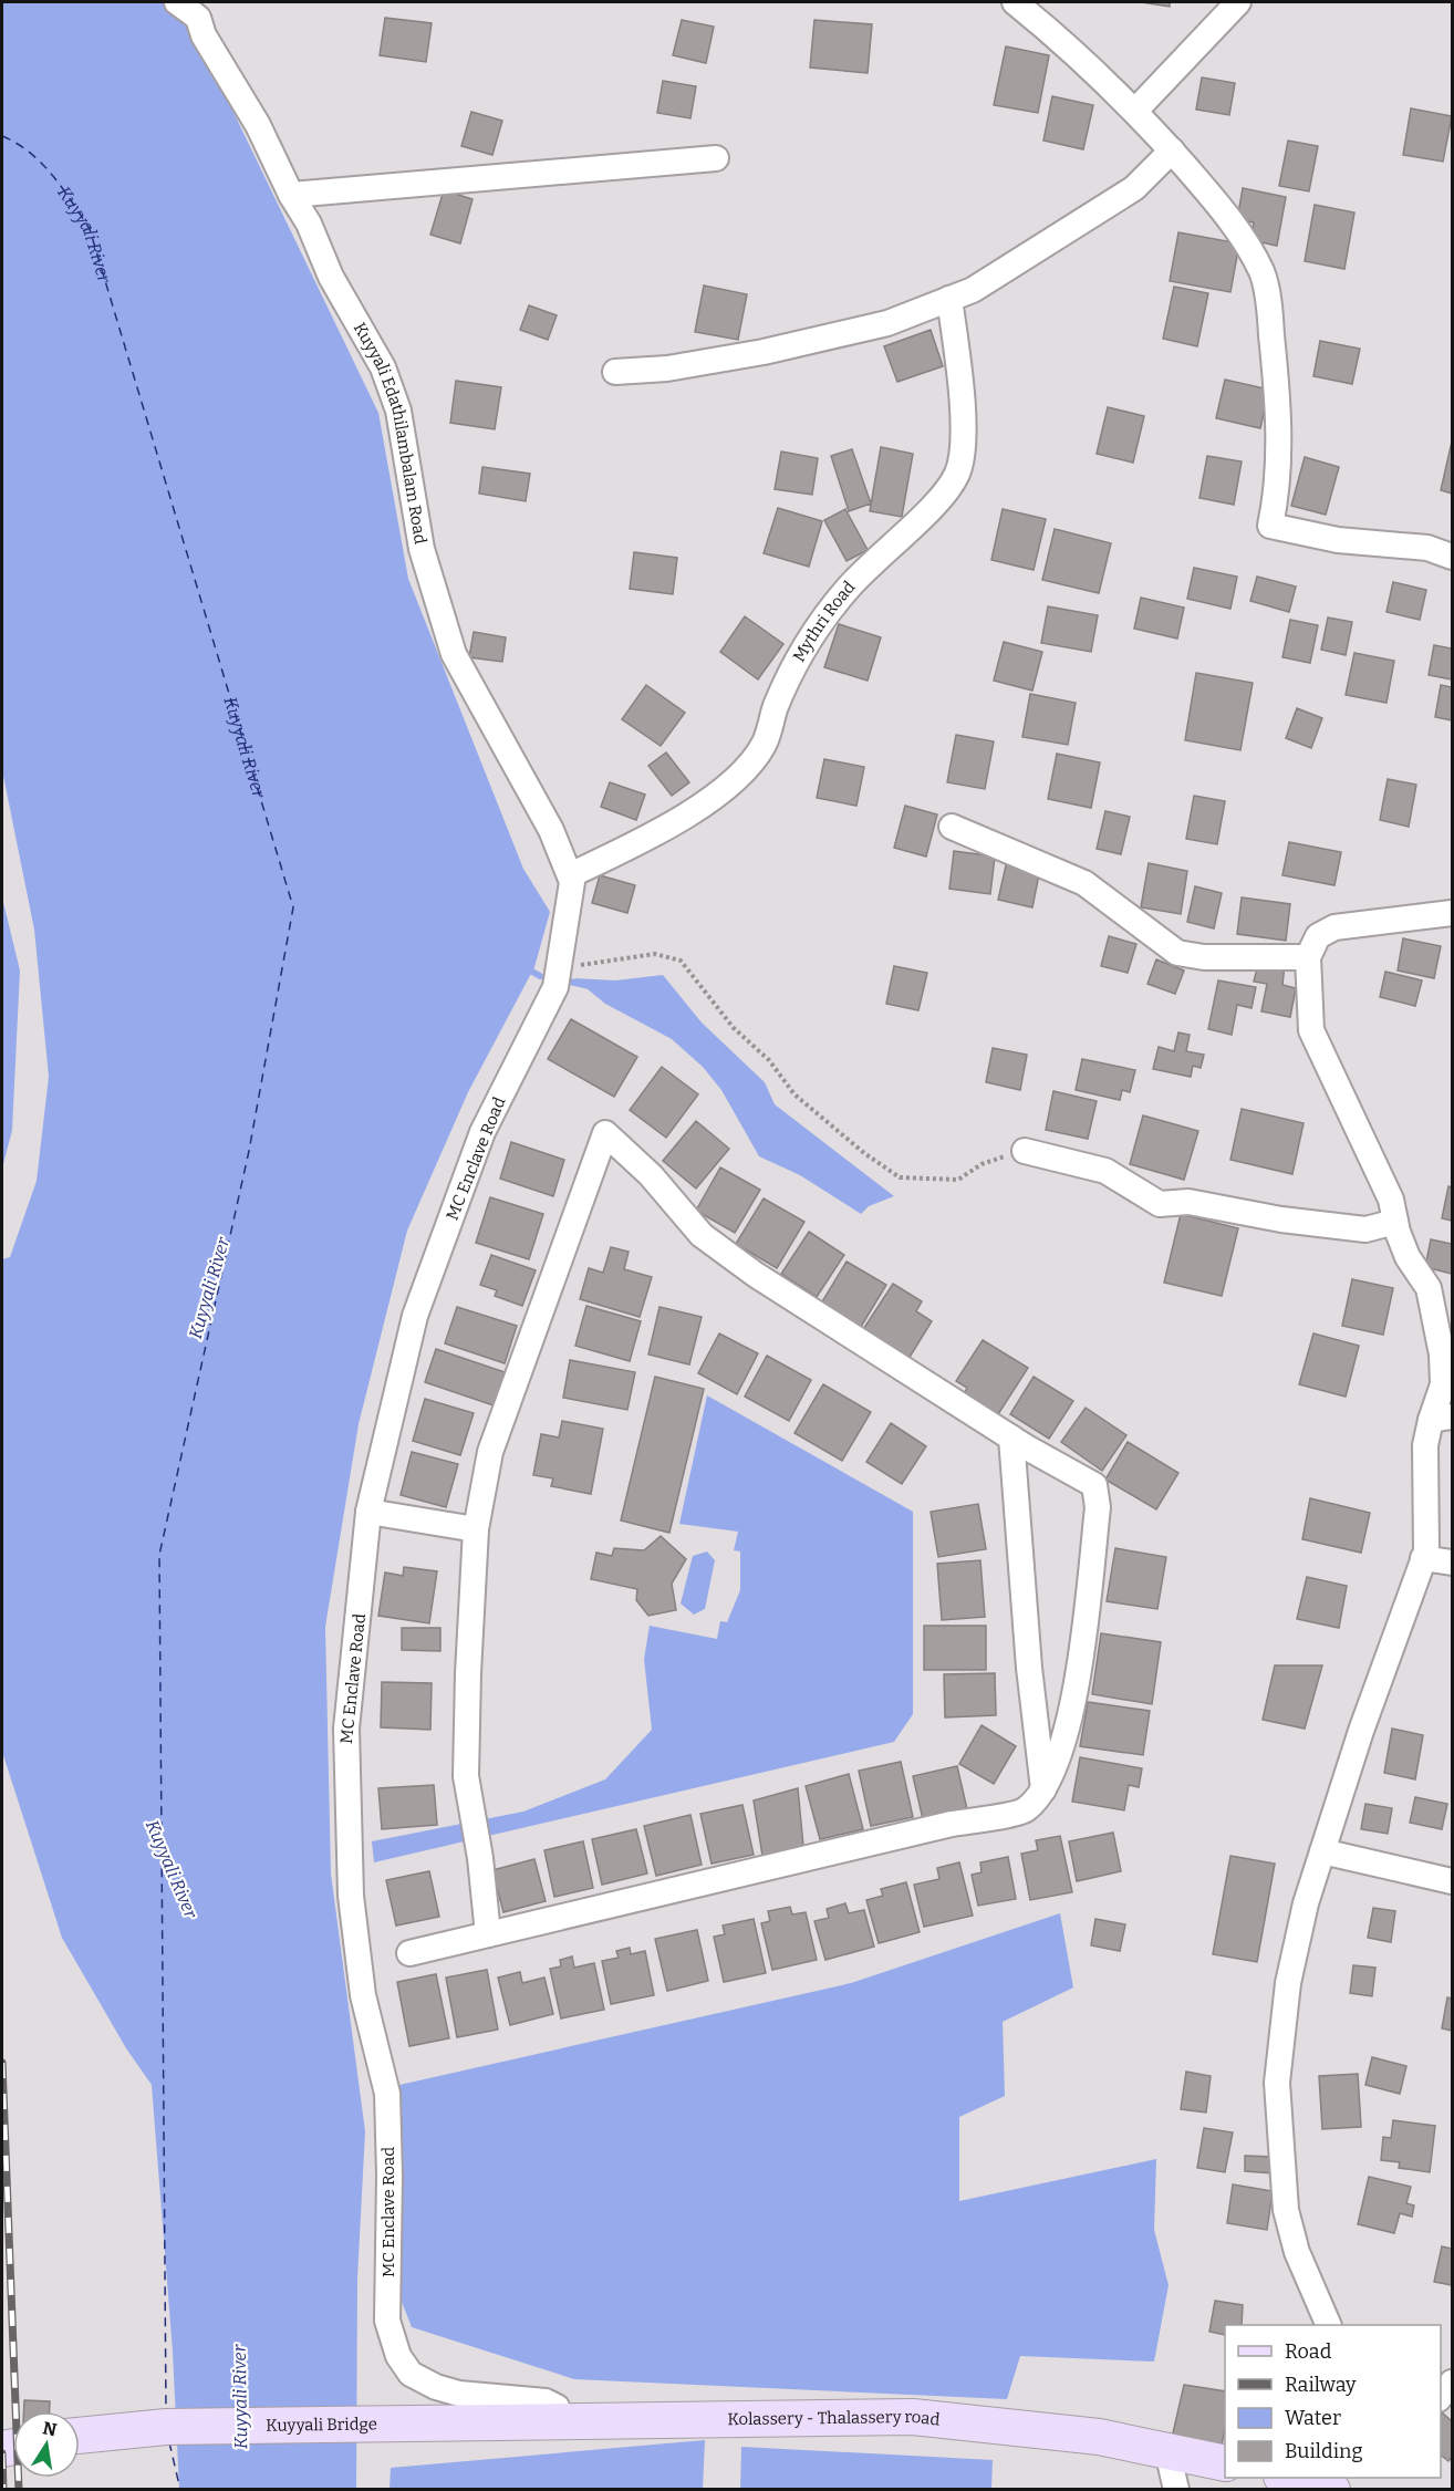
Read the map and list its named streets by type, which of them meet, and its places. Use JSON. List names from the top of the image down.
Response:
{
  "streets": {
    "main road": ["Kolassery - Thalassery road", "Kuyyali Bridge"],
    "street": ["Kuyyali Edathilambalam Road", "Mythri Road", "MC Enclave Road"]
  },
  "crossings": [
    ["Kuyyali Edathilambalam Road", "Mythri Road"],
    ["Kuyyali Edathilambalam Road", "MC Enclave Road"],
    ["Mythri Road", "MC Enclave Road"],
    ["MC Enclave Road", "Kolassery - Thalassery road"],
    ["Kolassery - Thalassery road", "Kuyyali Bridge"]
  ],
  "water": ["Kuyyali River"],
  "legend": [
    "Road",
    "Railway",
    "Water",
    "Building"
  ],
  "north": "top"
}
